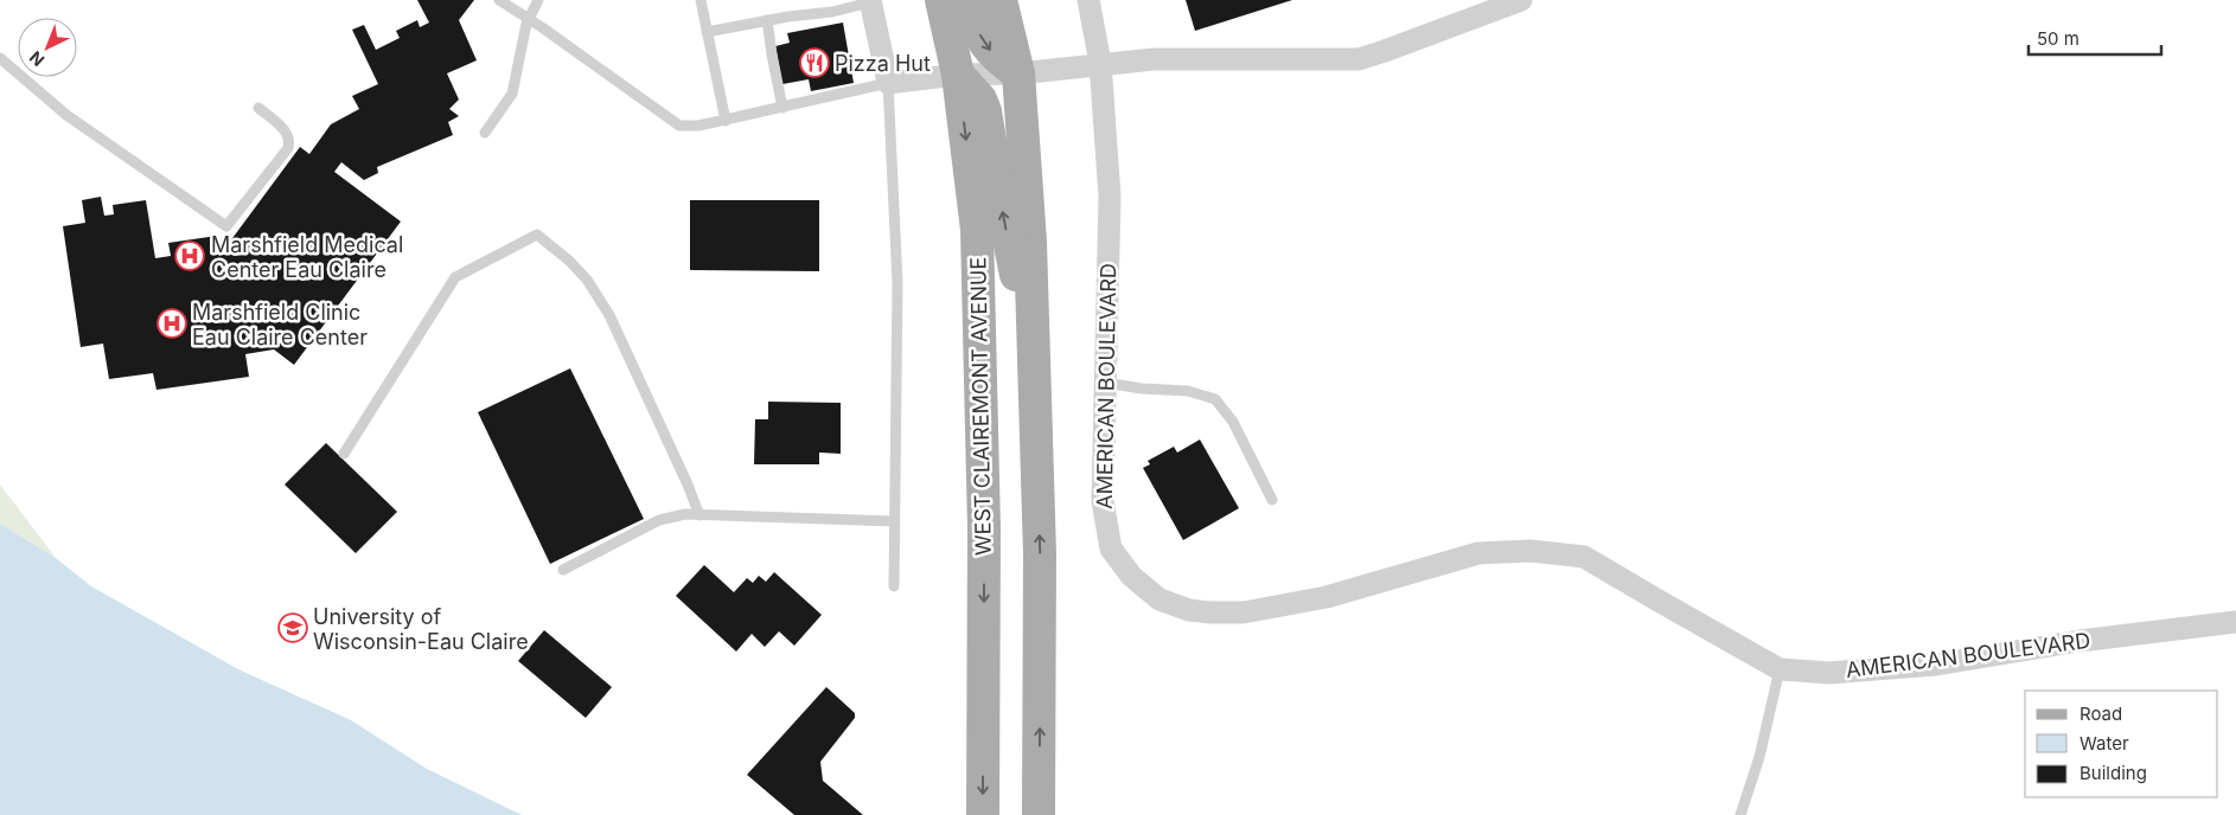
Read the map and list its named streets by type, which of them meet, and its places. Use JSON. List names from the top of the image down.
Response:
{
  "streets": {
    "main road": ["WEST CLAIREMONT AVENUE"],
    "street": ["AMERICAN BOULEVARD"]
  },
  "places": {
    "restaurant": ["Pizza Hut"],
    "hospital": ["Marshfield Medical Center Eau Claire", "Marshfield Clinic Eau Claire Center"],
    "school or university": ["University of Wisconsin-Eau Claire"]
  },
  "legend": ["Road", "Water", "Building"],
  "scale_bar": "50 m",
  "north": "bottom left"
}
